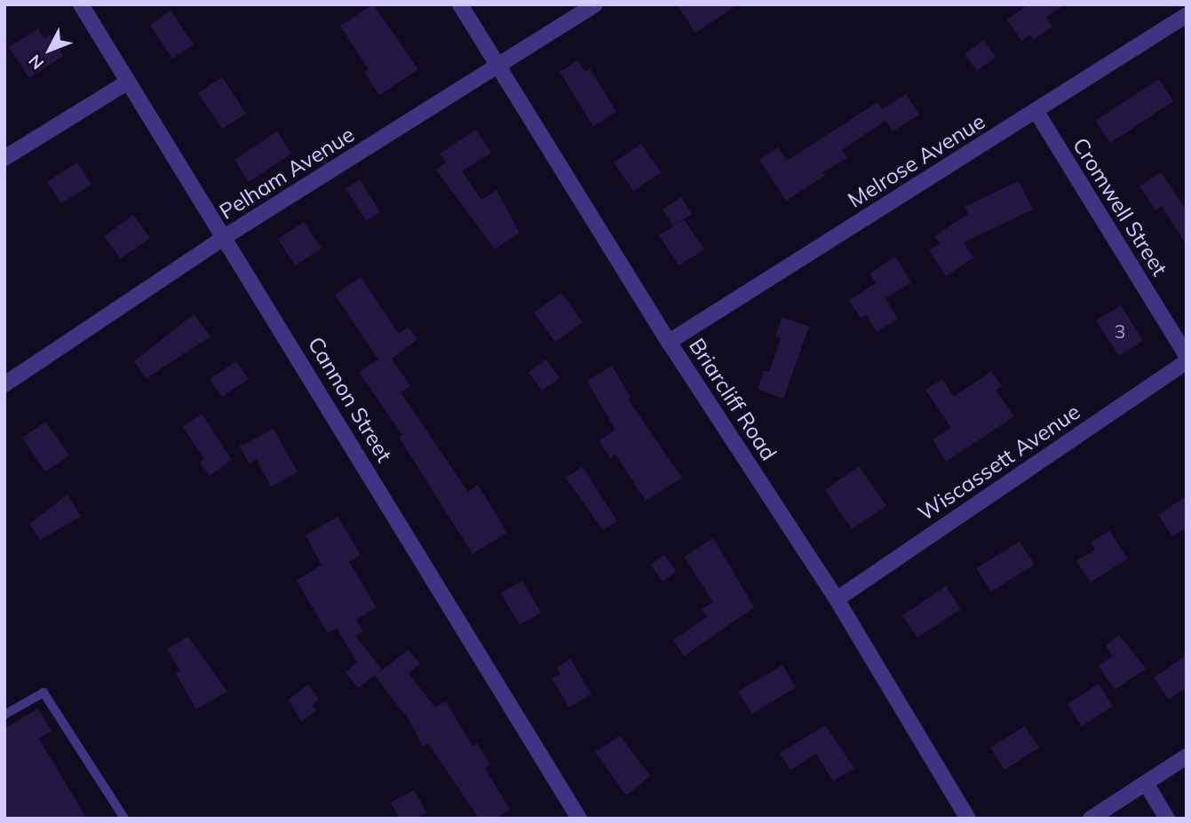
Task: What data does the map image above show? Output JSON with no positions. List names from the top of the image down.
{
  "streets": {
    "street": [
      "Melrose Avenue",
      "Pelham Avenue",
      "Cromwell Street",
      "Cannon Street",
      "Briarcliff Road",
      "Wiscassett Avenue"
    ]
  },
  "crossings": [
    ["Melrose Avenue", "Cromwell Street"],
    ["Melrose Avenue", "Briarcliff Road"],
    ["Pelham Avenue", "Cannon Street"],
    ["Pelham Avenue", "Briarcliff Road"],
    ["Cromwell Street", "Wiscassett Avenue"],
    ["Briarcliff Road", "Wiscassett Avenue"]
  ],
  "house_numbers": ["3"],
  "north": "bottom left"
}
